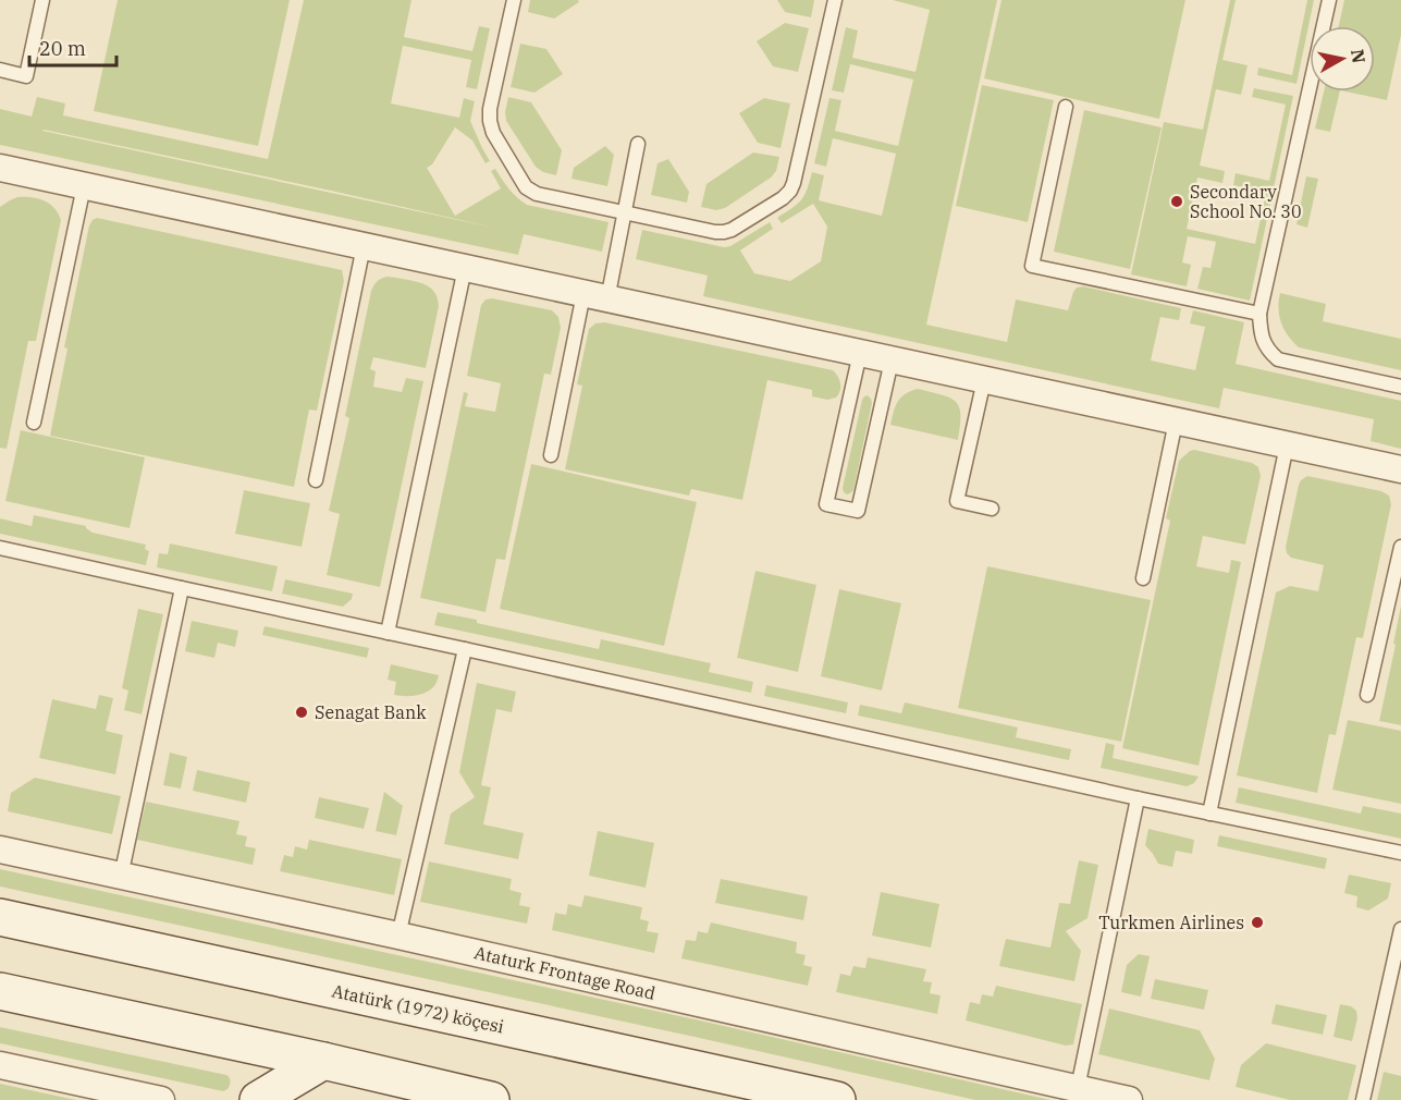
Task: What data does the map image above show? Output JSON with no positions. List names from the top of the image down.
{
  "streets": {
    "main road": ["Atatürk (1972) köçesi"],
    "street": ["Ataturk Frontage Road"]
  },
  "places": ["Secondary School No. 30", "Senagat Bank", "Turkmen Airlines"],
  "scale_bar": "20 m",
  "north": "right"
}
